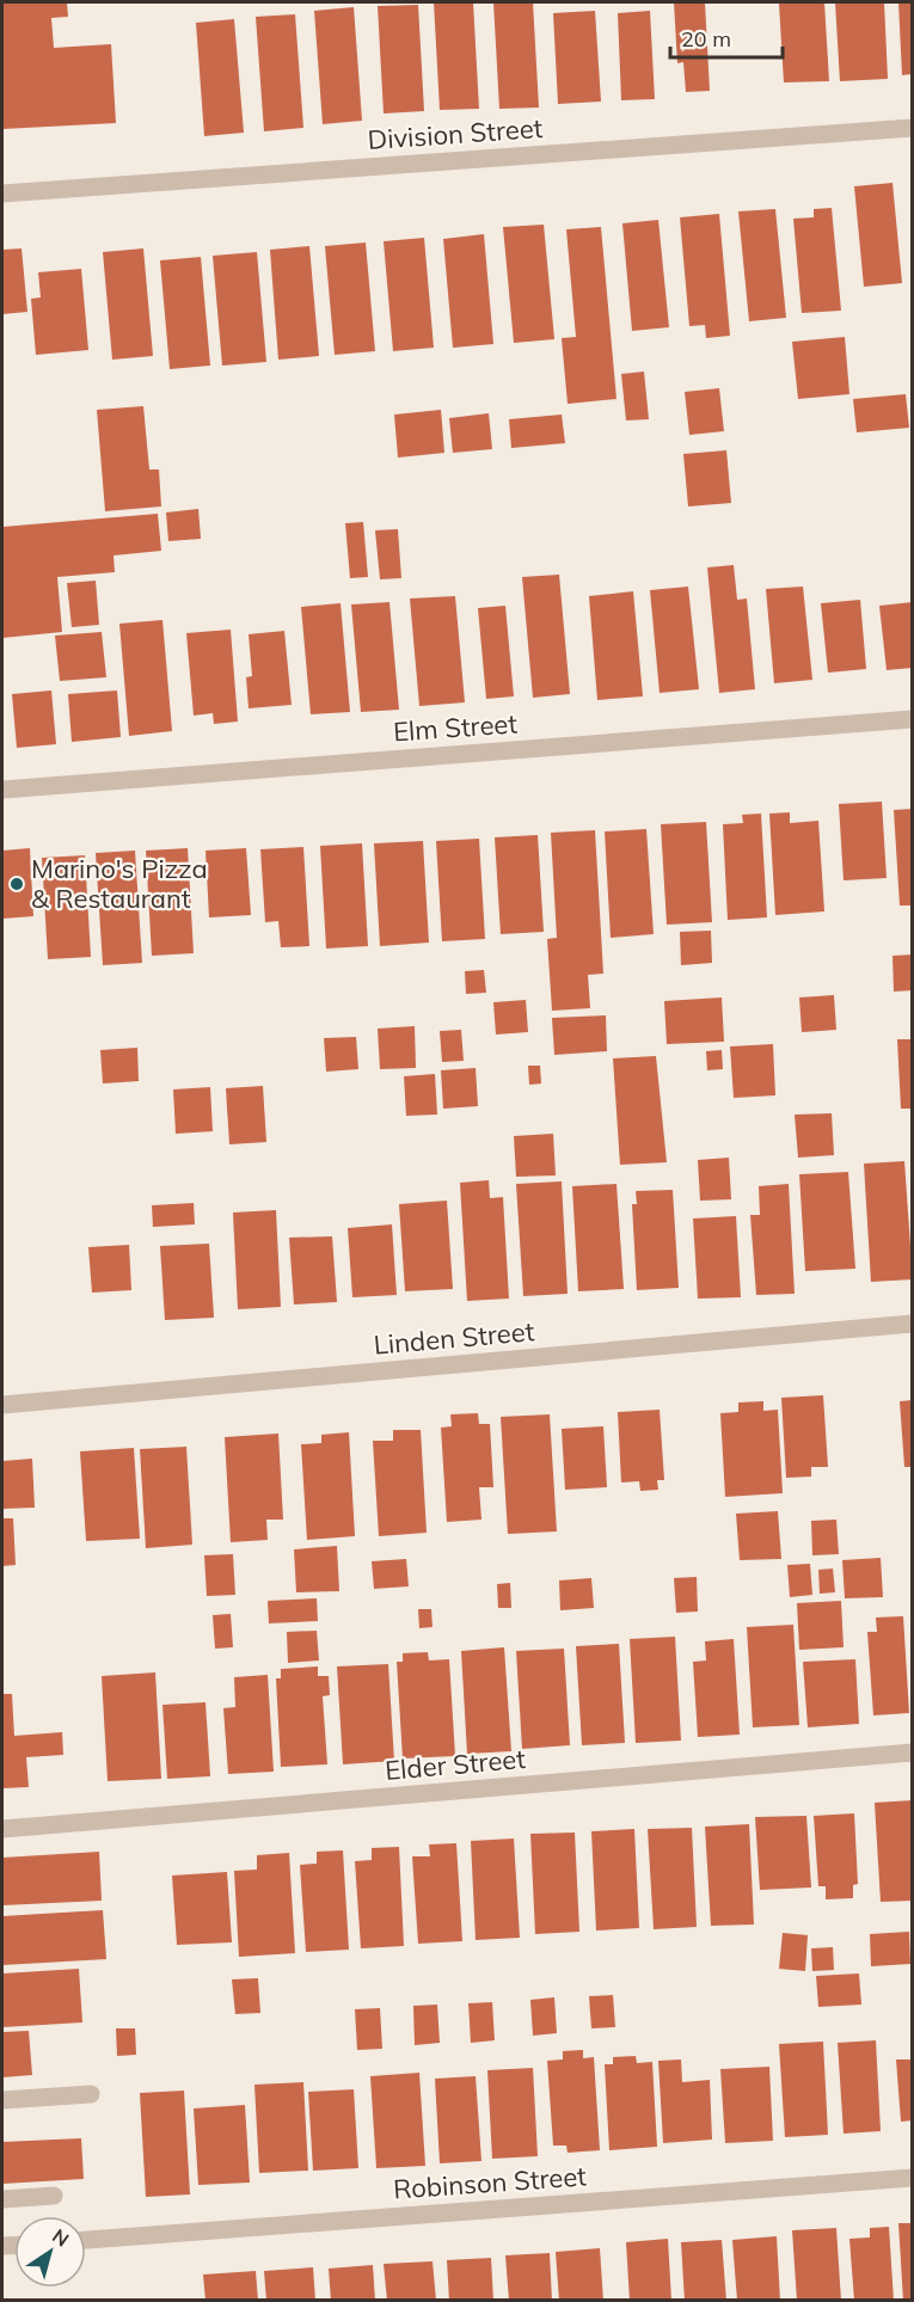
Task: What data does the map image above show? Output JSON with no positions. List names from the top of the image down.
{
  "streets": {
    "street": [
      "Division Street",
      "Elm Street",
      "Linden Street",
      "Elder Street",
      "Robinson Street"
    ]
  },
  "places": ["Marino's Pizza & Restaurant"],
  "scale_bar": "20 m",
  "north": "top right"
}
